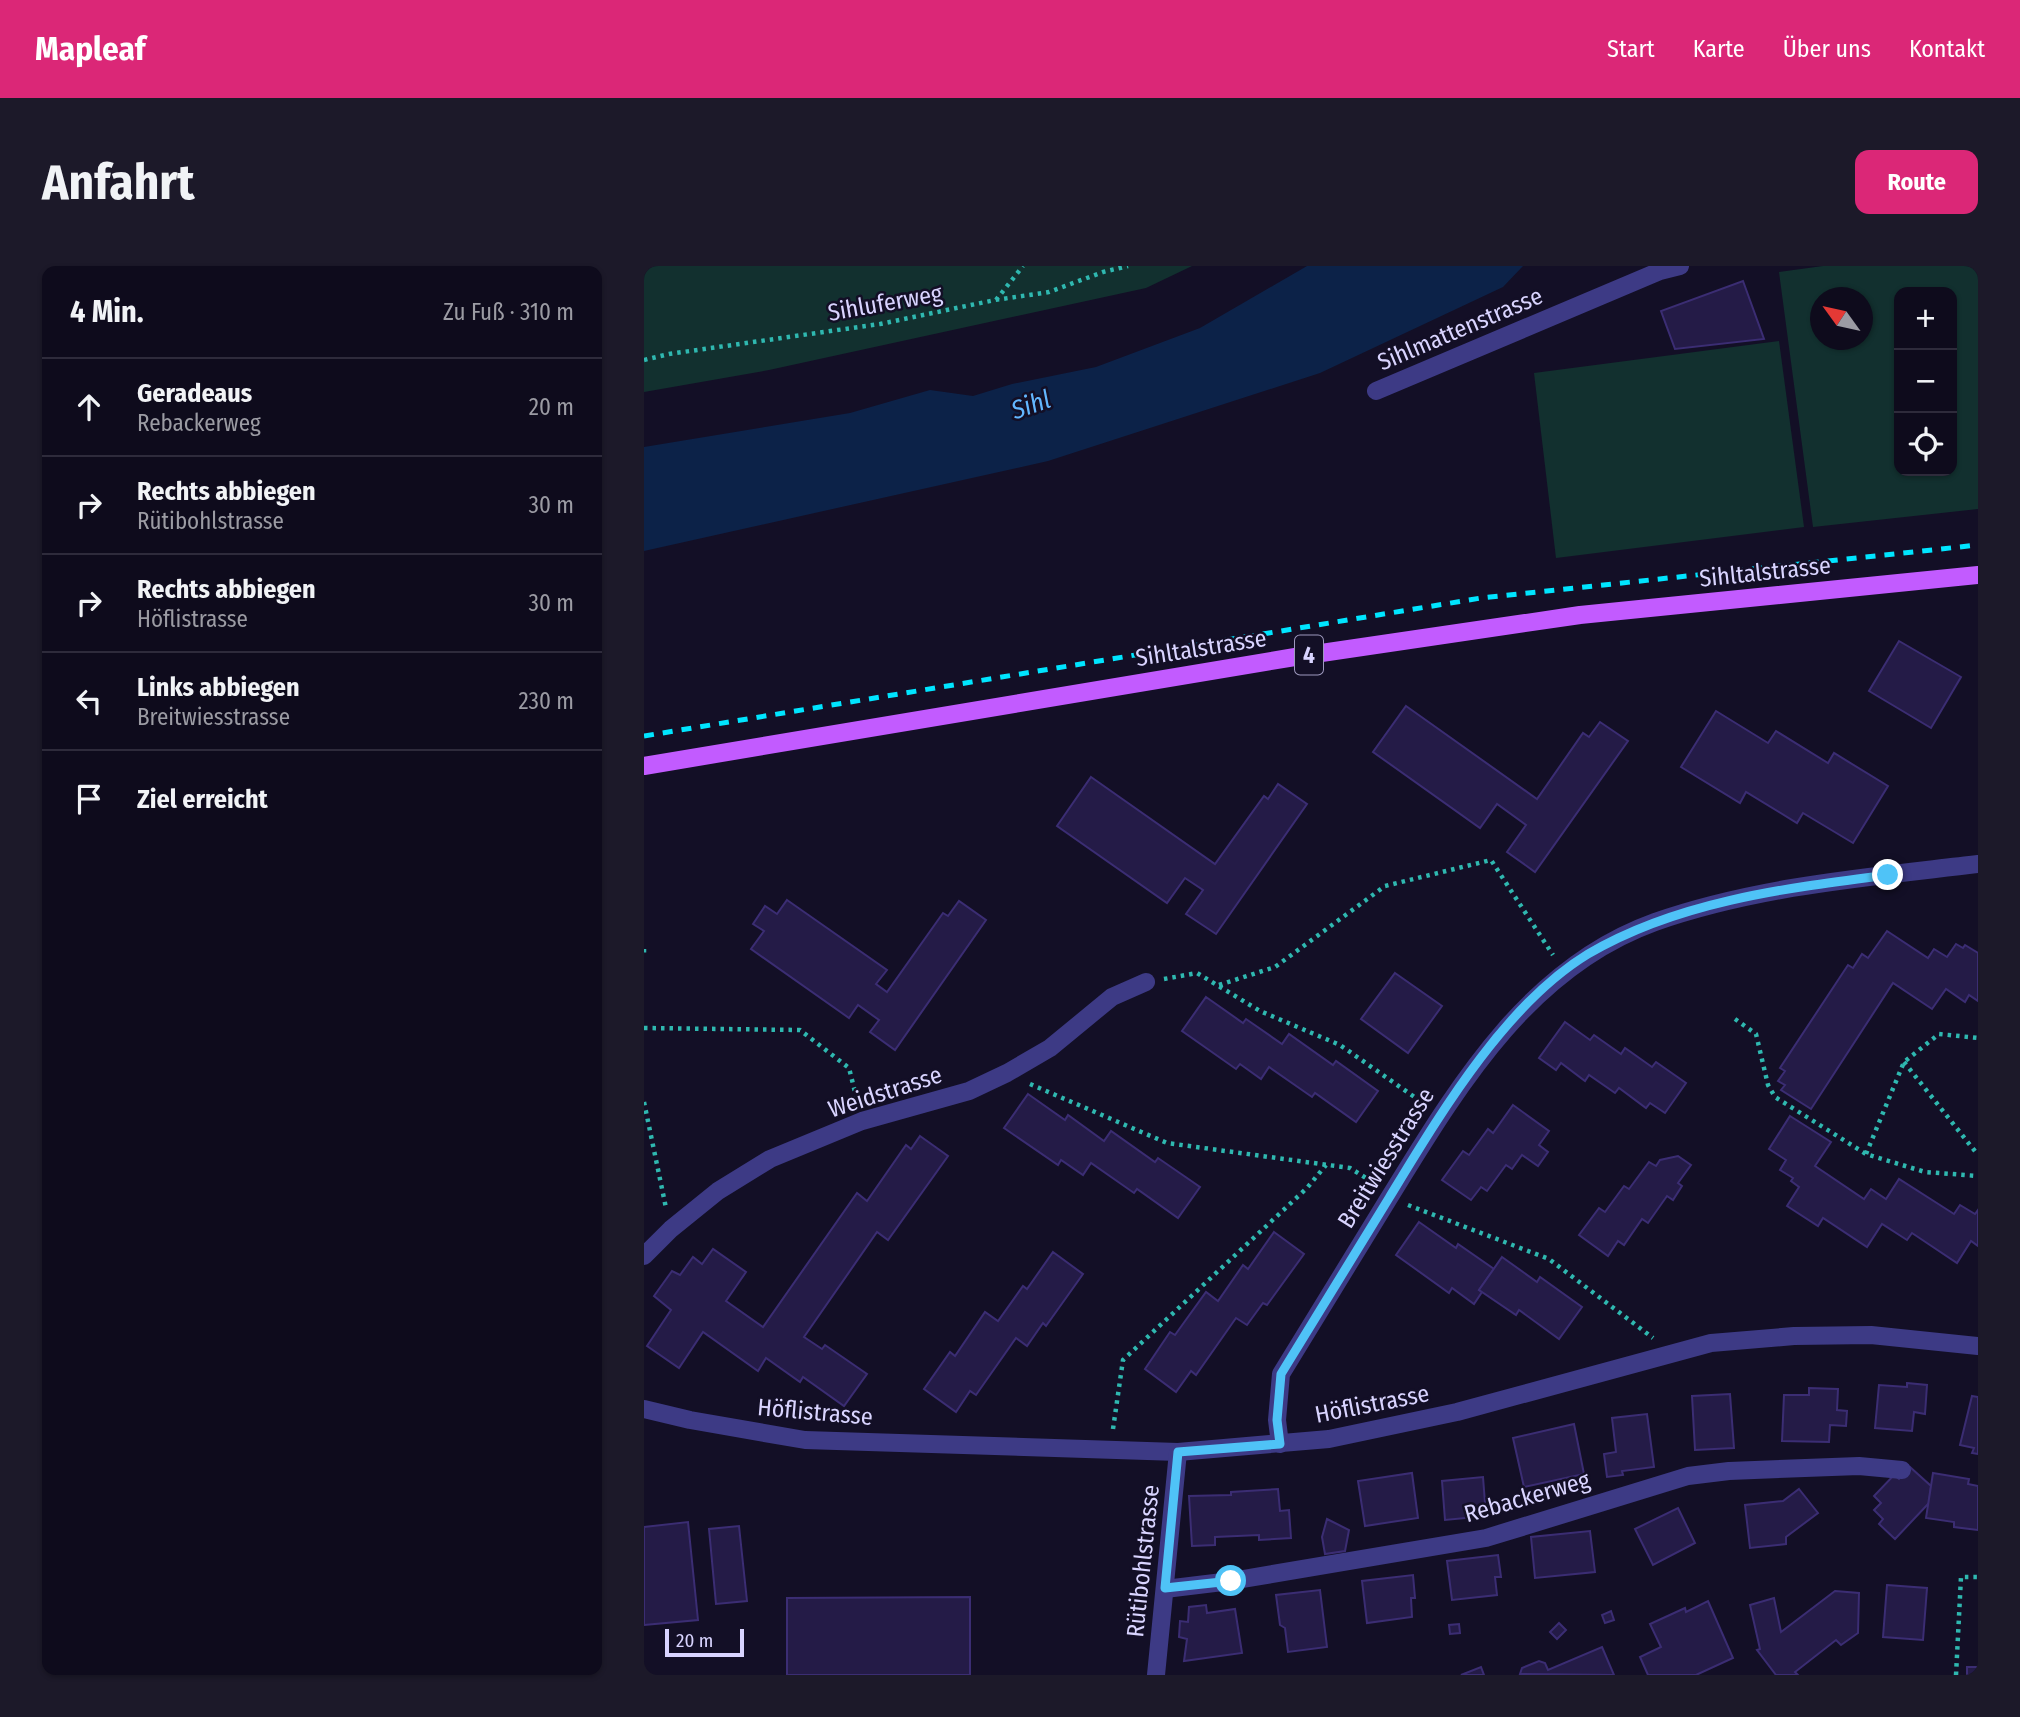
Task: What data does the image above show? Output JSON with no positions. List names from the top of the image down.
{
  "streets": {
    "main road": ["Sihltalstrasse", "4"],
    "street": [
      "Sihlmattenstrasse",
      "Weidstrasse",
      "Breitwiesstrasse",
      "Höflistrasse",
      "Rebackerweg",
      "Rütibohlstrasse"
    ],
    "path": ["Sihluferweg"]
  },
  "crossings": [
    ["Breitwiesstrasse", "Höflistrasse"],
    ["Höflistrasse", "Rütibohlstrasse"],
    ["Rebackerweg", "Rütibohlstrasse"]
  ],
  "water": ["Sihl"],
  "scale_bar": "20 m",
  "north": "top left",
  "page": {
    "header": "Mapleaf",
    "nav": [
      "Start",
      "Karte",
      "Über uns",
      "Kontakt"
    ],
    "buttons": "Route",
    "title": "Anfahrt",
    "heading": ["4 Min.", "Zu Fuß · 310 m"],
    "map_buttons": ["+", "−"],
    "list": [
      ["Geradeaus", "Rebackerweg", "20 m"],
      ["Rechts abbiegen", "Rütibohlstrasse", "30 m"],
      ["Rechts abbiegen", "Höflistrasse", "30 m"],
      ["Links abbiegen", "Breitwiesstrasse", "230 m"],
      "Ziel erreicht"
    ],
    "scale": "20 m"
  }
}
